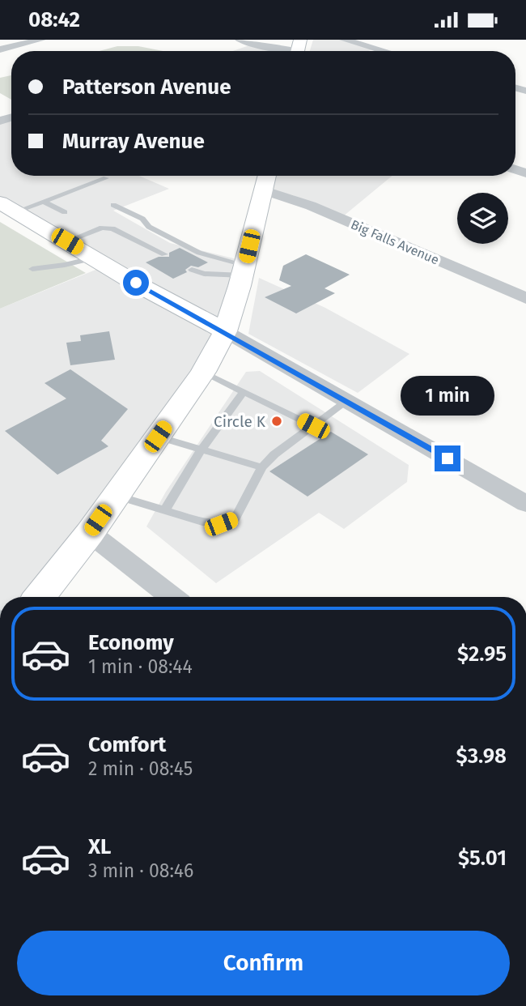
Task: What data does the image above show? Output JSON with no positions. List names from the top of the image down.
{
  "streets": {
    "street": ["Big Falls Avenue"]
  },
  "places": ["Circle K"],
  "page": {
    "status": "08:42",
    "banner": ["Patterson Avenue", "Murray Avenue"],
    "bubble": "1 min",
    "list": [
      {
        "name": "Economy",
        "note": "1 min · 08:44",
        "value": "$2.95"
      },
      {
        "name": "Comfort",
        "note": "2 min · 08:45",
        "value": "$3.98"
      },
      {
        "name": "XL",
        "note": "3 min · 08:46",
        "value": "$5.01"
      }
    ],
    "buttons": "Confirm"
  }
}
